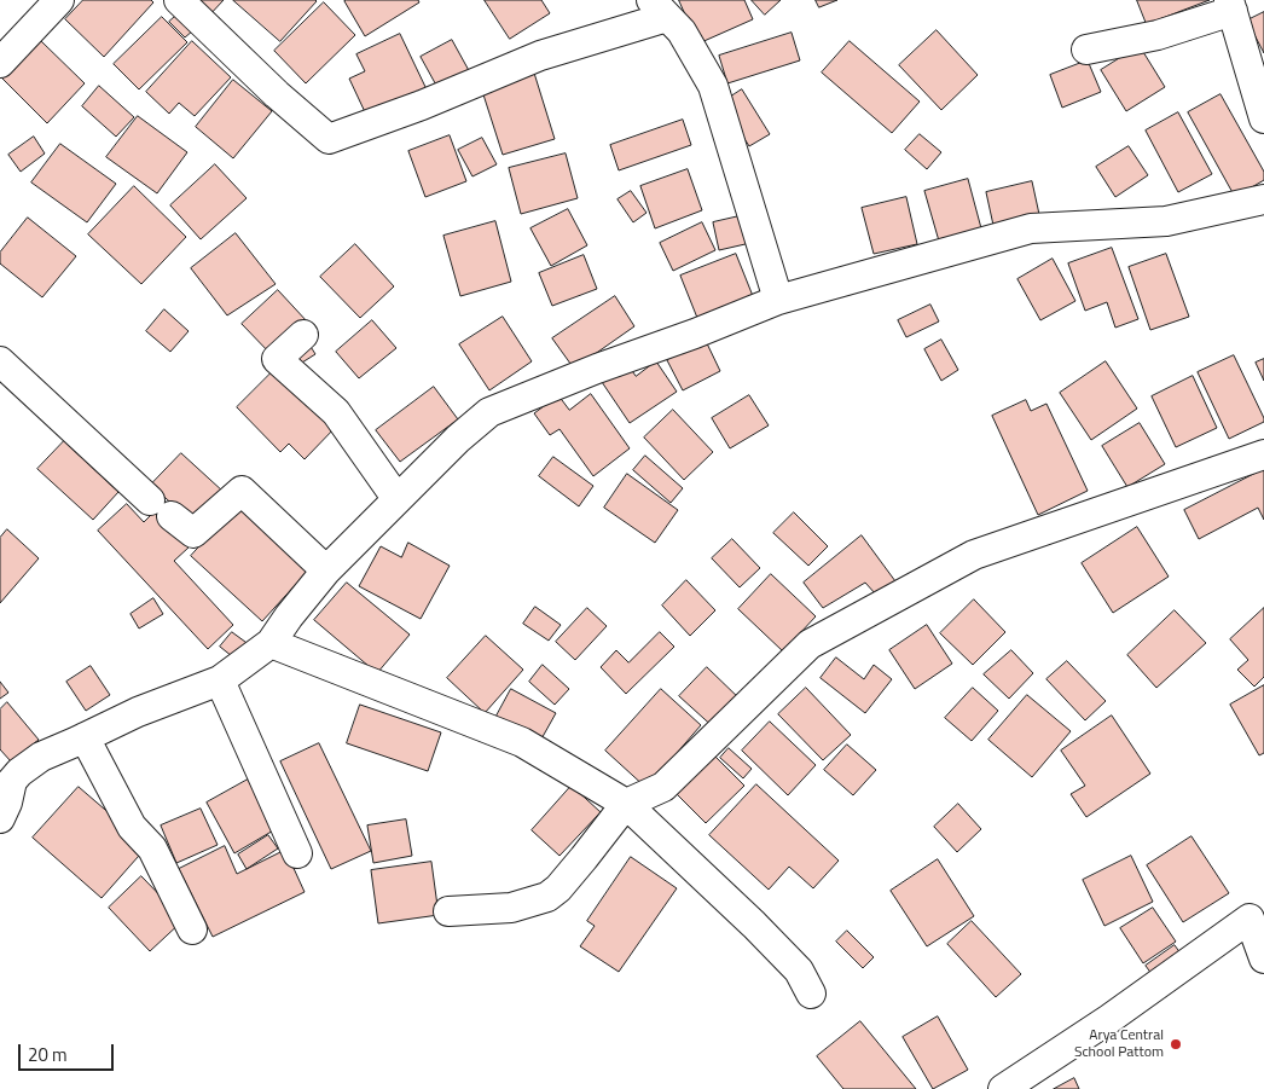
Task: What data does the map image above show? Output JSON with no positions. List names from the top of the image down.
{
  "places": ["Arya Central School Pattom"],
  "scale_bar": "20 m"
}
